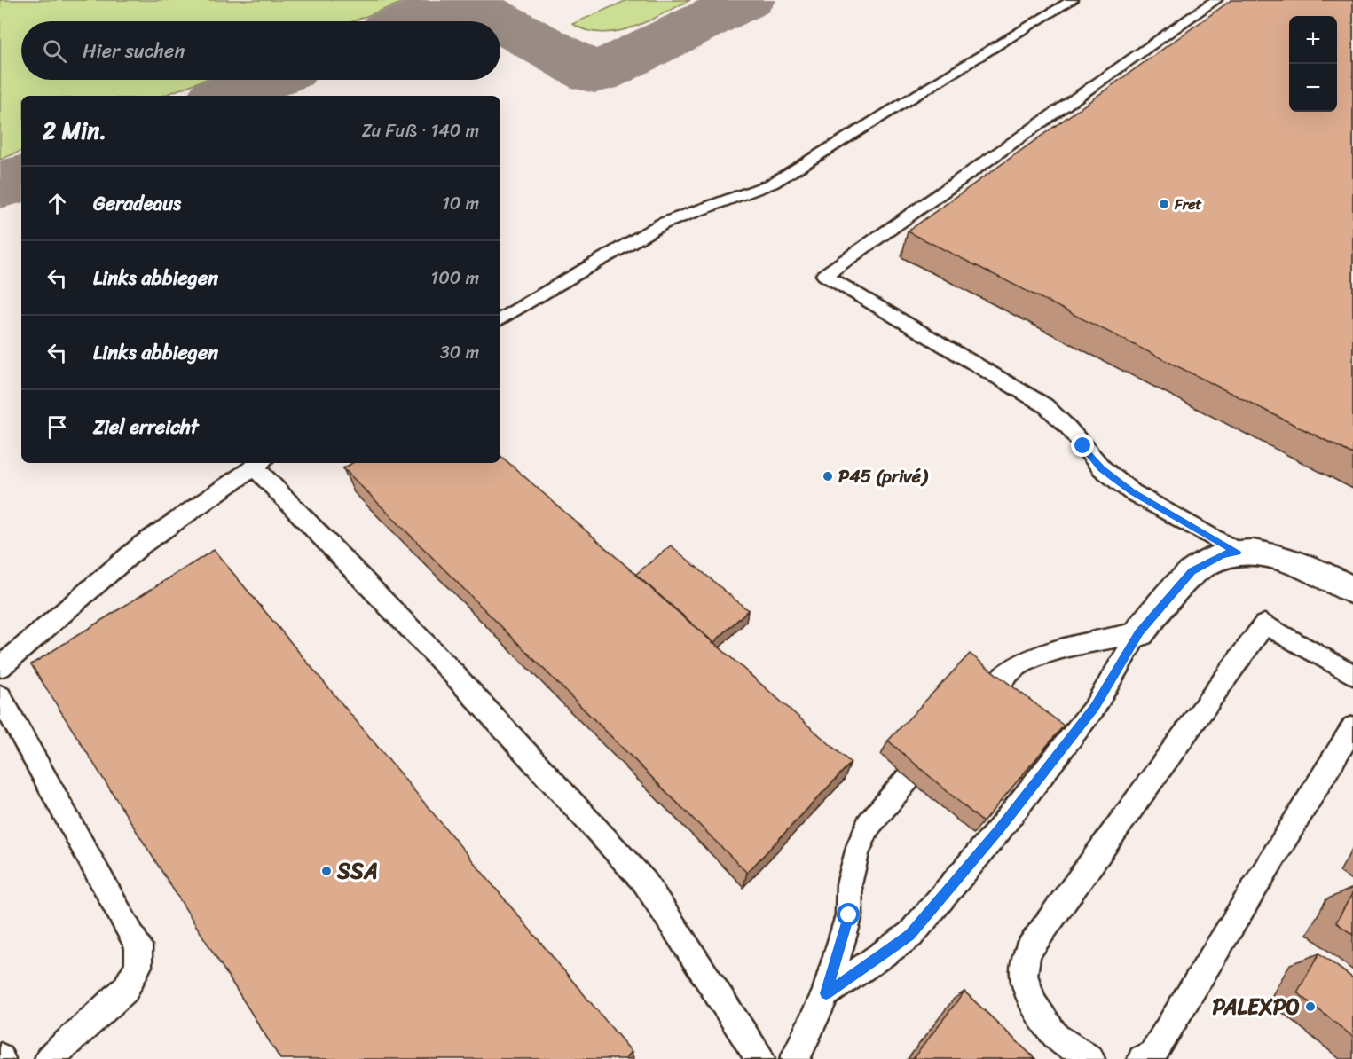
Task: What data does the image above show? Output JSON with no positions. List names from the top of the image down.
{
  "places": [
    "Fret",
    "P45 (privé)",
    "SSA",
    "PALEXPO"
  ],
  "page": {
    "map_buttons": ["+", "−"],
    "search": "Hier suchen",
    "heading": ["2 Min.", "Zu Fuß · 140 m"],
    "list": [
      ["Geradeaus", "10 m"],
      ["Links abbiegen", "100 m"],
      ["Links abbiegen", "30 m"],
      "Ziel erreicht"
    ]
  }
}
